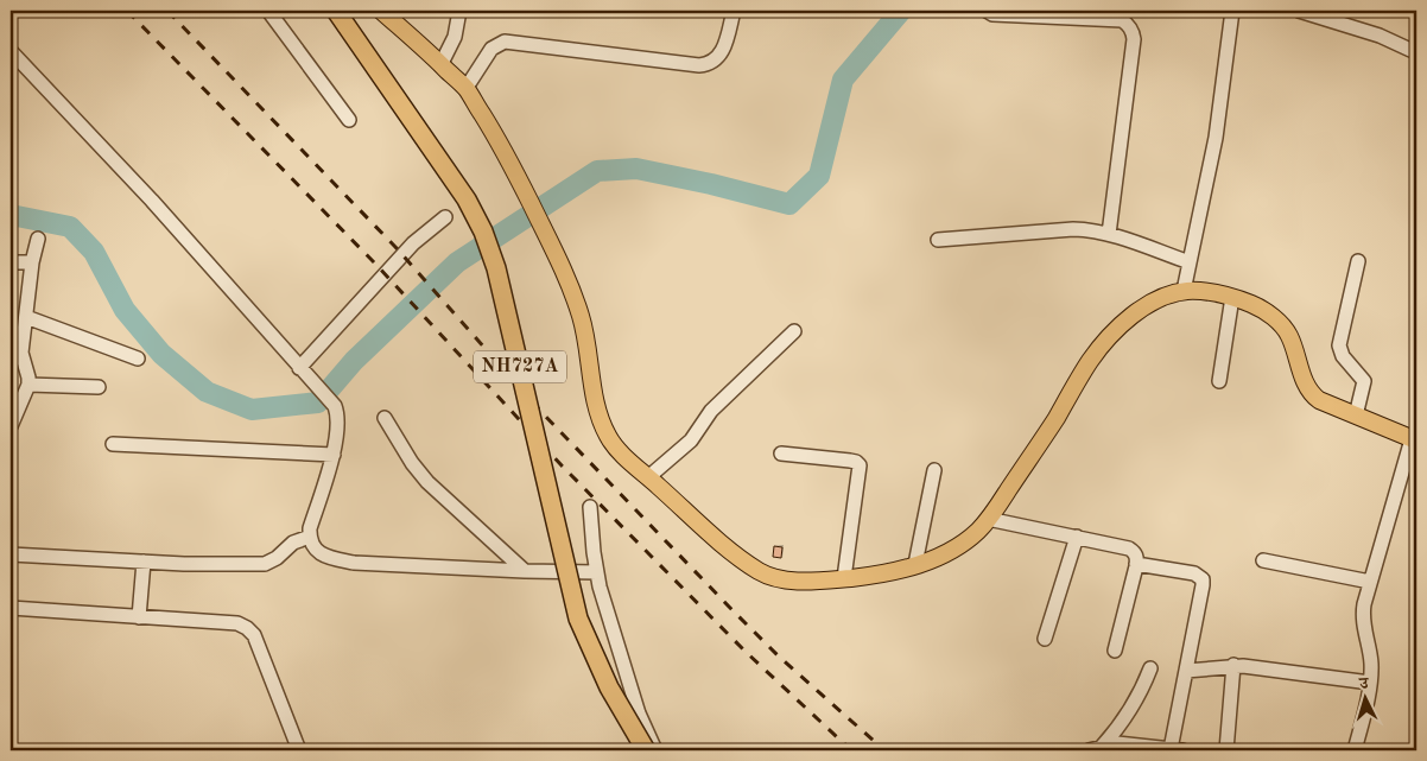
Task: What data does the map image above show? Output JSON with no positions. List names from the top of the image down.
{
  "streets": {
    "highway": ["NH727A"]
  },
  "north": "top"
}
